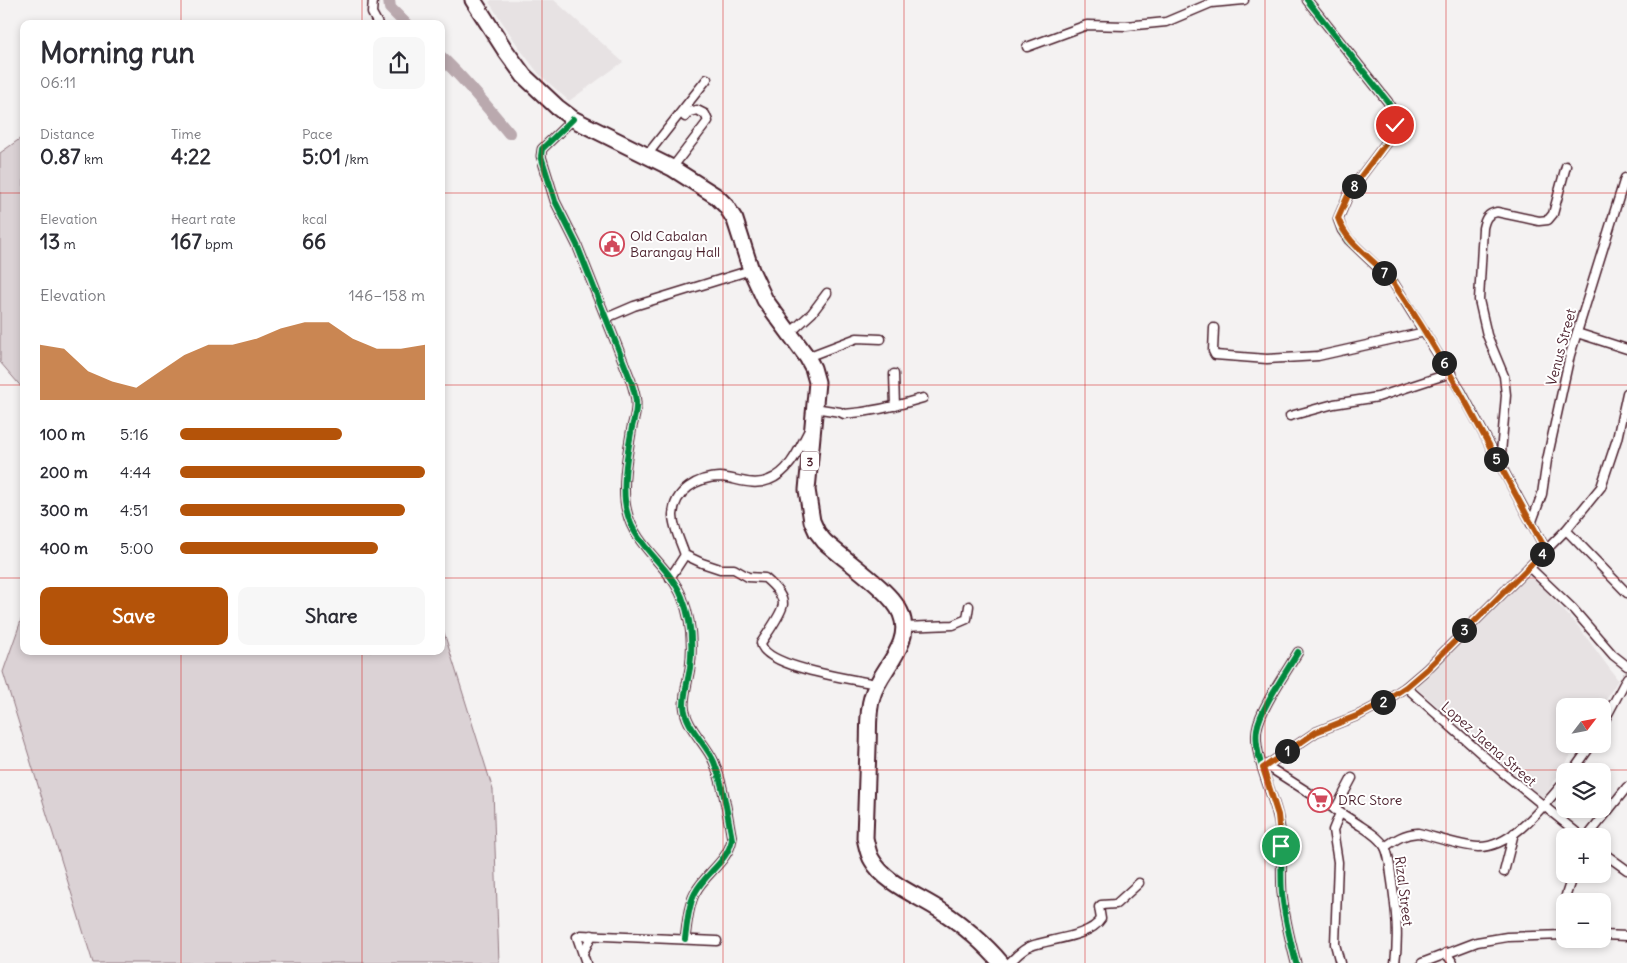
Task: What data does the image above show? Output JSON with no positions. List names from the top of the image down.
{
  "streets": {
    "highway": ["3"],
    "street": ["Venus Street", "Lopez Jaena Street", "Rizal Street"]
  },
  "places": {
    "public building": ["Old Cabalan Barangay Hall"],
    "supermarket": ["DRC Store"]
  },
  "north": "top right",
  "page": {
    "heading": ["Morning run", "06:11"],
    "stats": [
      ["Distance", "0.87 km"],
      ["Time", "4:22"],
      ["Pace", "5:01 /km"],
      ["Elevation", "13 m"],
      ["Heart rate", "167 bpm"],
      ["kcal", "66"]
    ],
    "pins": [
      "8",
      "7",
      "6",
      "5",
      "4",
      "3",
      "2",
      "1"
    ],
    "chart": ["Elevation", "146–158 m"],
    "list": [
      {
        "name": "100 m",
        "note": "5:16"
      },
      {
        "name": "200 m",
        "note": "4:44"
      },
      {
        "name": "300 m",
        "note": "4:51"
      },
      {
        "name": "400 m",
        "note": "5:00"
      }
    ],
    "buttons": ["Save", "Share"],
    "map_buttons": ["+", "−"]
  }
}
